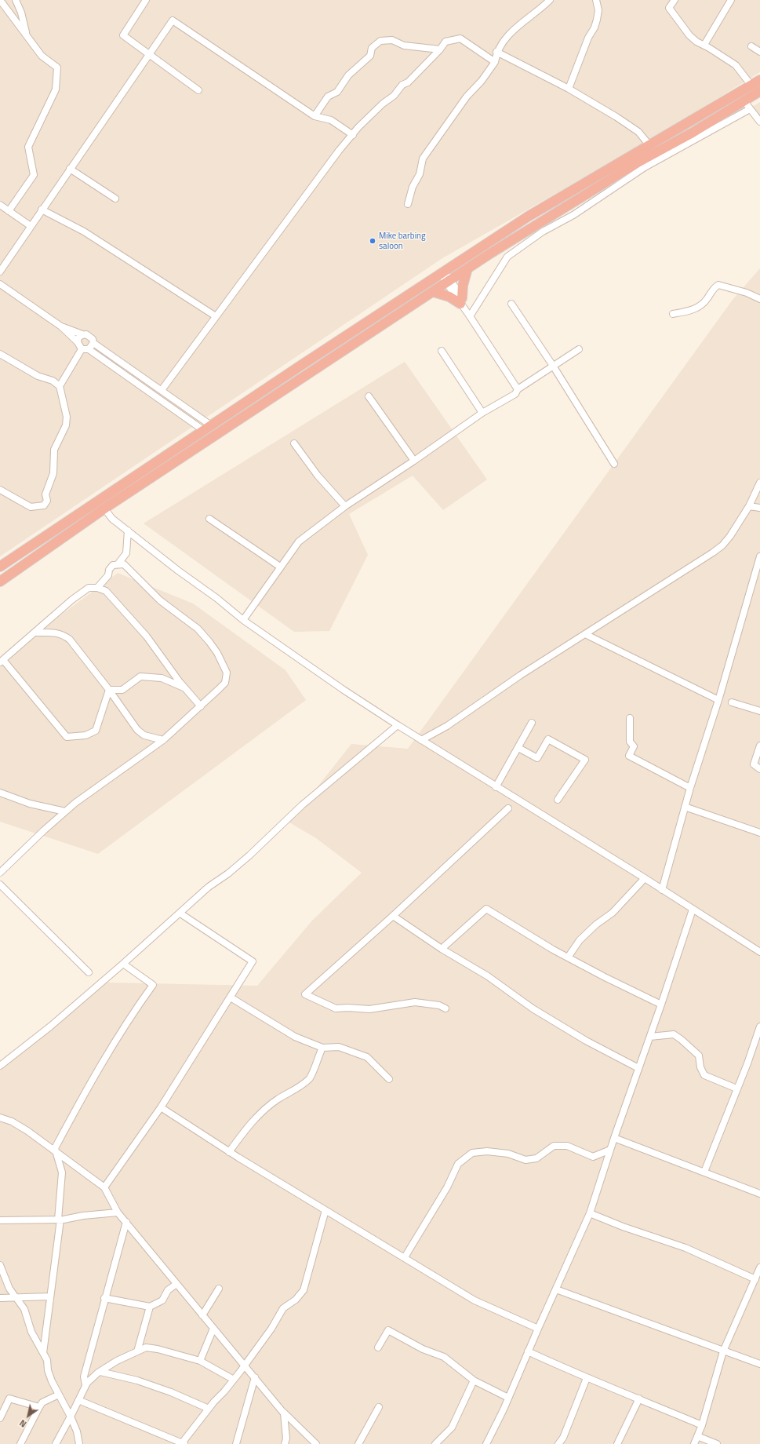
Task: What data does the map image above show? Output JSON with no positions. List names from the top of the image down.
{
  "places": ["Mike barbing saloon"],
  "north": "bottom left"
}
